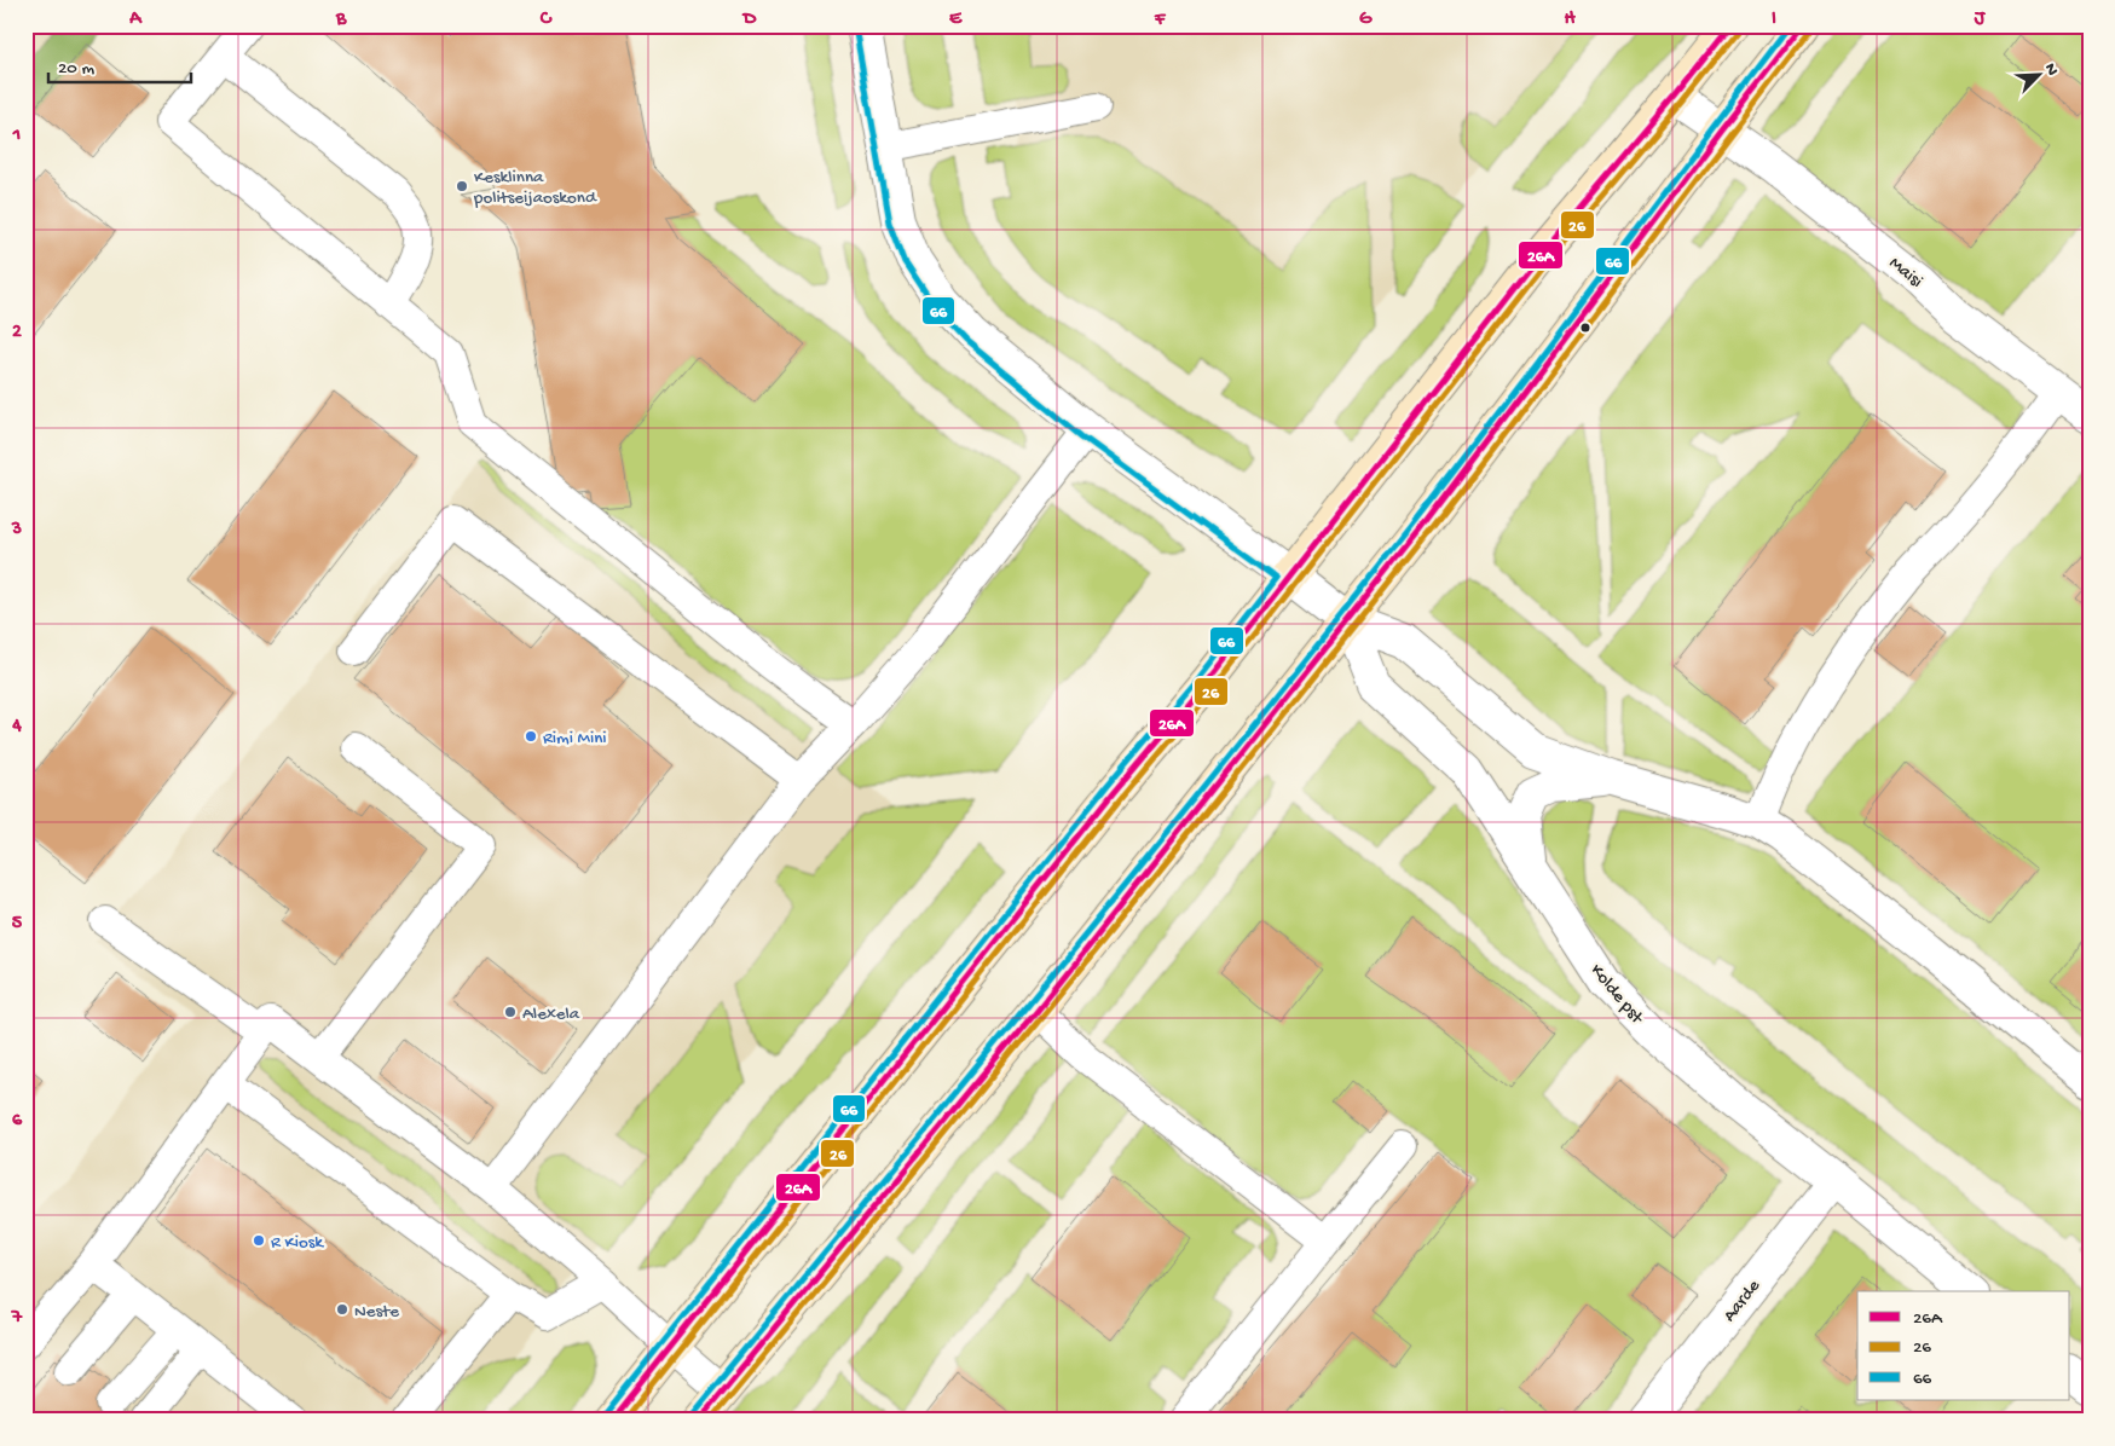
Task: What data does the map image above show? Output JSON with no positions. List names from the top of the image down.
{
  "streets": {
    "street": ["Maisi", "Kolde pst", "Aarde"]
  },
  "crossings": [
    ["Kolde pst", "Aarde"]
  ],
  "places": [
    "Kesklinna politseijaoskond",
    "Rimi Mini",
    "Alexela",
    "R Kiosk",
    "Neste"
  ],
  "lines": ["transit line 26A", "transit line 66", "transit line 26"],
  "legend": ["26A", "26", "66"],
  "scale_bar": "20 m",
  "north": "top right",
  "grid": {
    "columns": [
      "A",
      "B",
      "C",
      "D",
      "E",
      "F",
      "G",
      "H",
      "I",
      "J"
    ],
    "rows": [
      "1",
      "2",
      "3",
      "4",
      "5",
      "6",
      "7"
    ]
  }
}
